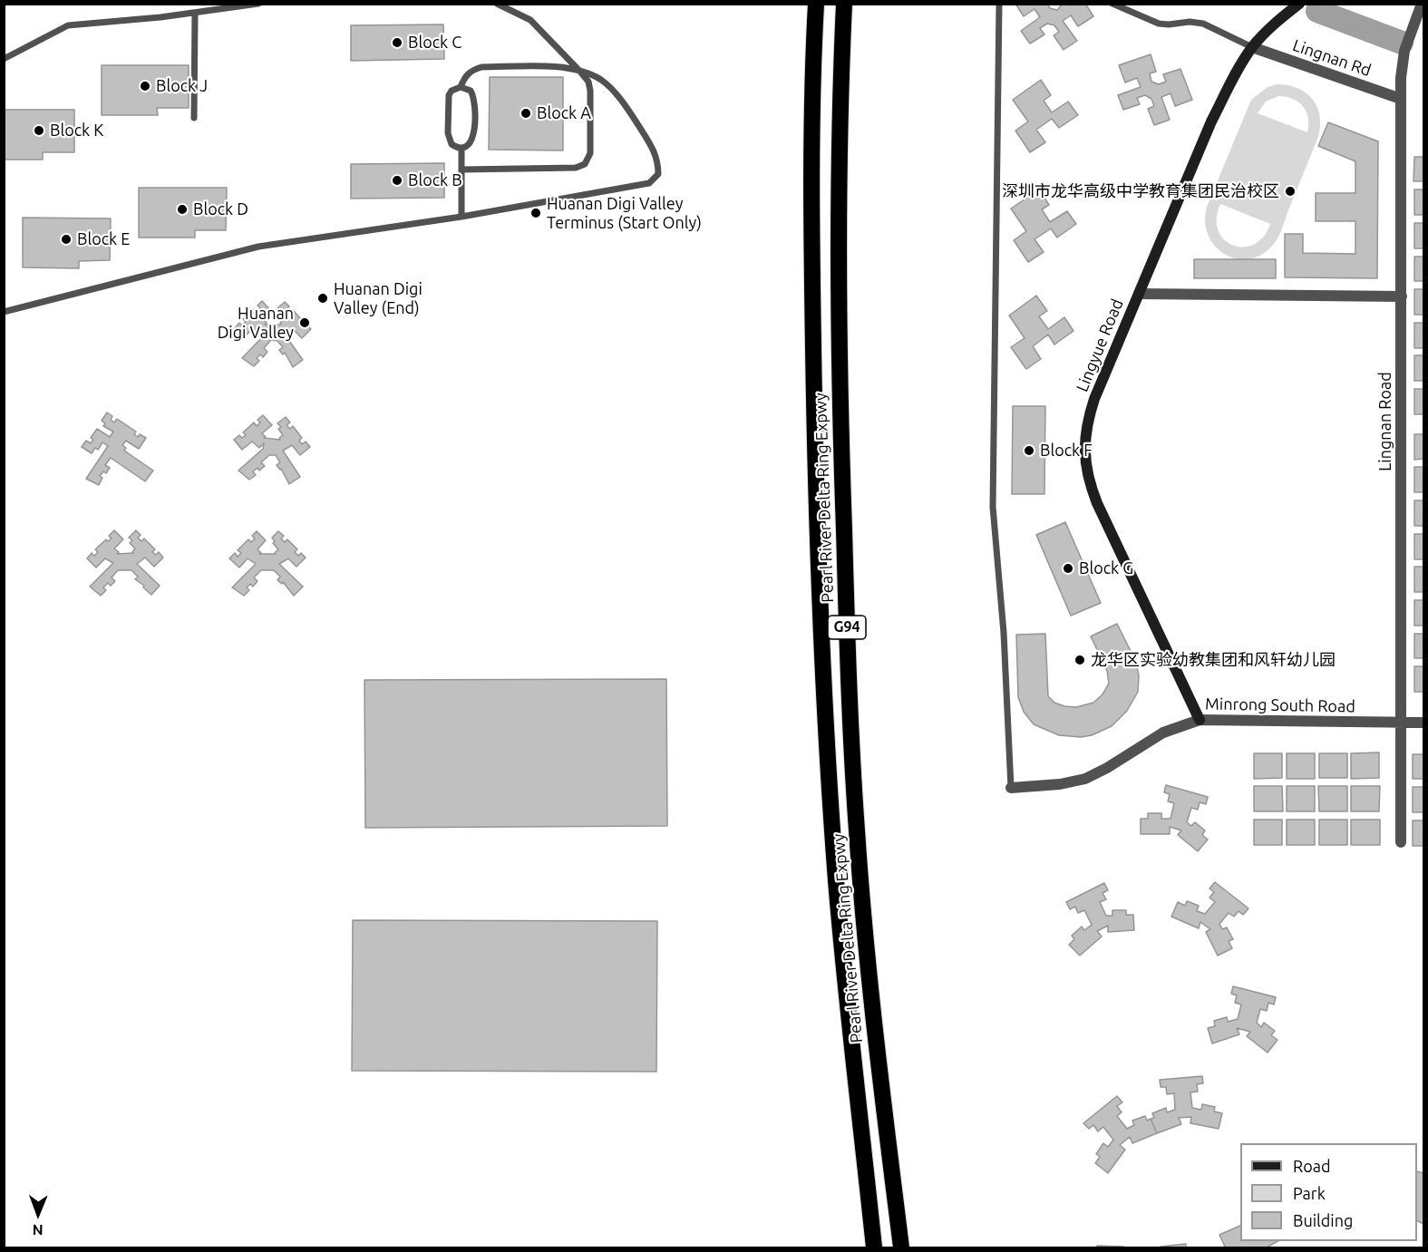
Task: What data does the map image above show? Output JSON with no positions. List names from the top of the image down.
{
  "streets": {
    "highway": ["Pearl River Delta Ring Expwy", "G94"],
    "street": [
      "Lingnan Rd",
      "Lingyue Road",
      "Lingnan Road",
      "Minrong South Road"
    ]
  },
  "crossings": [
    ["Lingnan Rd", "Lingyue Road"],
    ["Lingnan Rd", "Lingnan Road"],
    ["Lingyue Road", "Minrong South Road"],
    ["Lingnan Road", "Minrong South Road"]
  ],
  "places": [
    "Block C",
    "Block J",
    "Block A",
    "Block K",
    "Block B",
    "深圳市龙华高级中学教育集团民治校区",
    "Block D",
    "Huanan Digi Valley Terminus (Start Only)",
    "Block E",
    "Huanan Digi Valley (End)",
    "Huanan Digi Valley",
    "Block F",
    "Block G",
    "龙华区实验幼教集团和风轩幼儿园"
  ],
  "legend": ["Road", "Park", "Building"],
  "north": "bottom"
}
